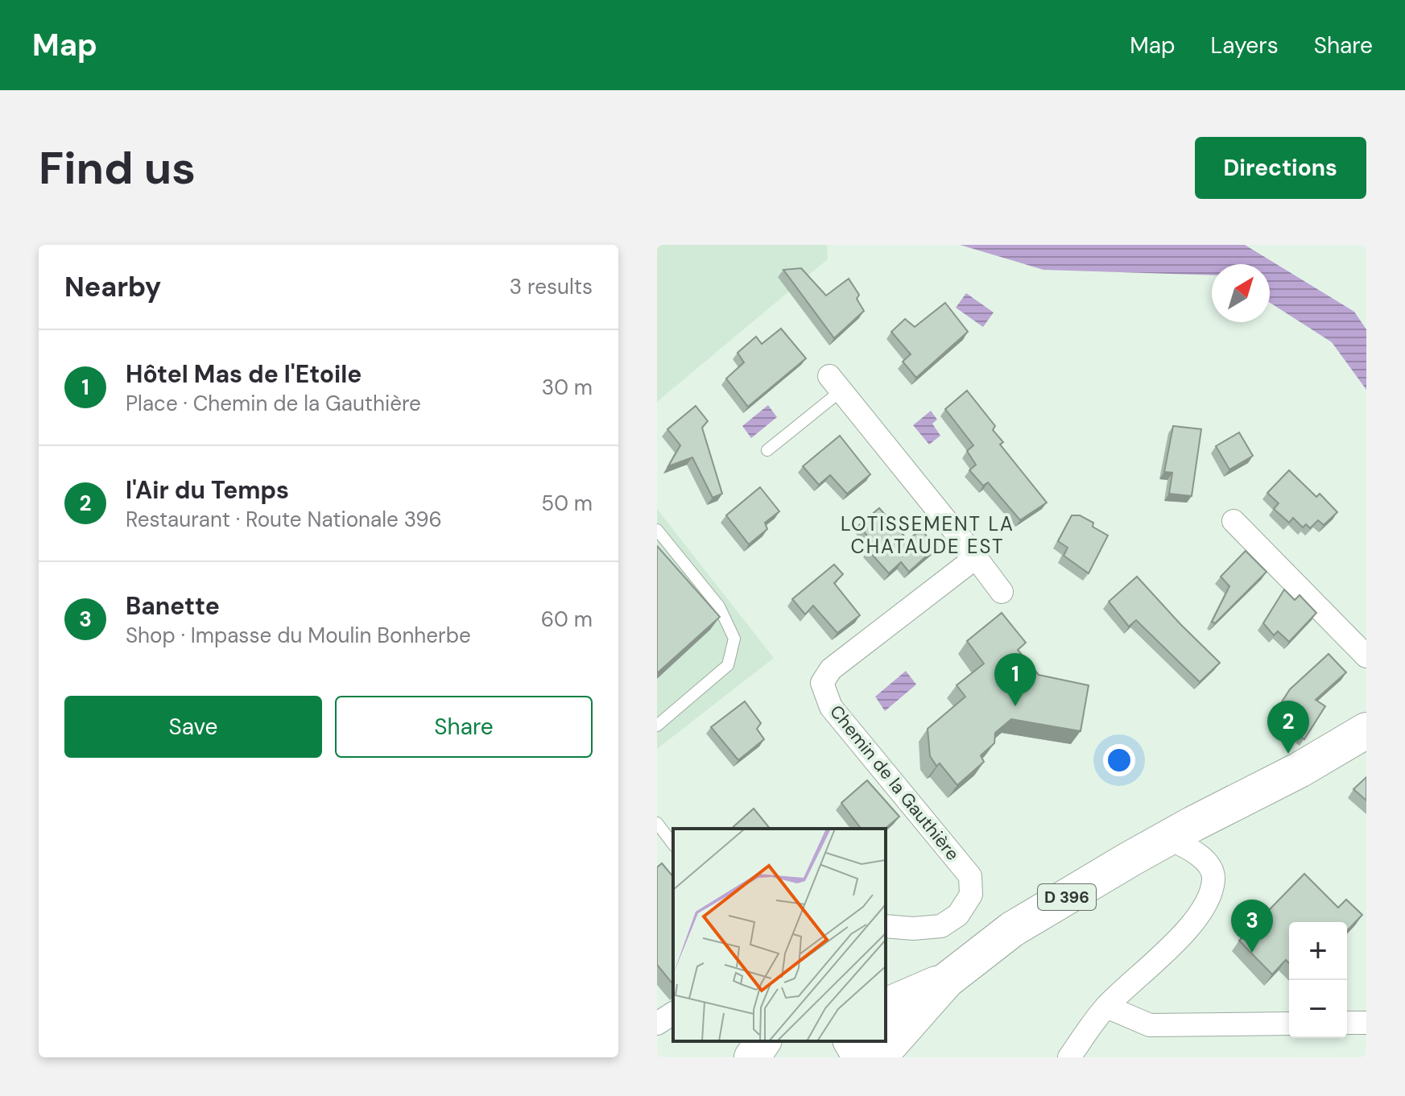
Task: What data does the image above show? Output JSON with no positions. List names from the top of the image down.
{
  "streets": {
    "main road": ["D 396"],
    "street": ["Chemin de la Gauthière"]
  },
  "districts": ["LOTISSEMENT LA CHATAUDE EST"],
  "north": "top right",
  "page": {
    "header": "Map",
    "nav": ["Map", "Layers", "Share"],
    "buttons": [
      "Directions",
      ["Save", "Share"]
    ],
    "title": "Find us",
    "heading": ["Nearby", "3 results"],
    "list": [
      {
        "mark": "1",
        "name": "Hôtel Mas de l'Etoile",
        "note": "Place · Chemin de la Gauthière",
        "value": "30 m"
      },
      {
        "mark": "2",
        "name": "l'Air du Temps",
        "note": "Restaurant · Route Nationale 396",
        "value": "50 m"
      },
      {
        "mark": "3",
        "name": "Banette",
        "note": "Shop · Impasse du Moulin Bonherbe",
        "value": "60 m"
      }
    ],
    "pins": ["1", "2", "3"],
    "map_buttons": ["+", "−"]
  }
}
